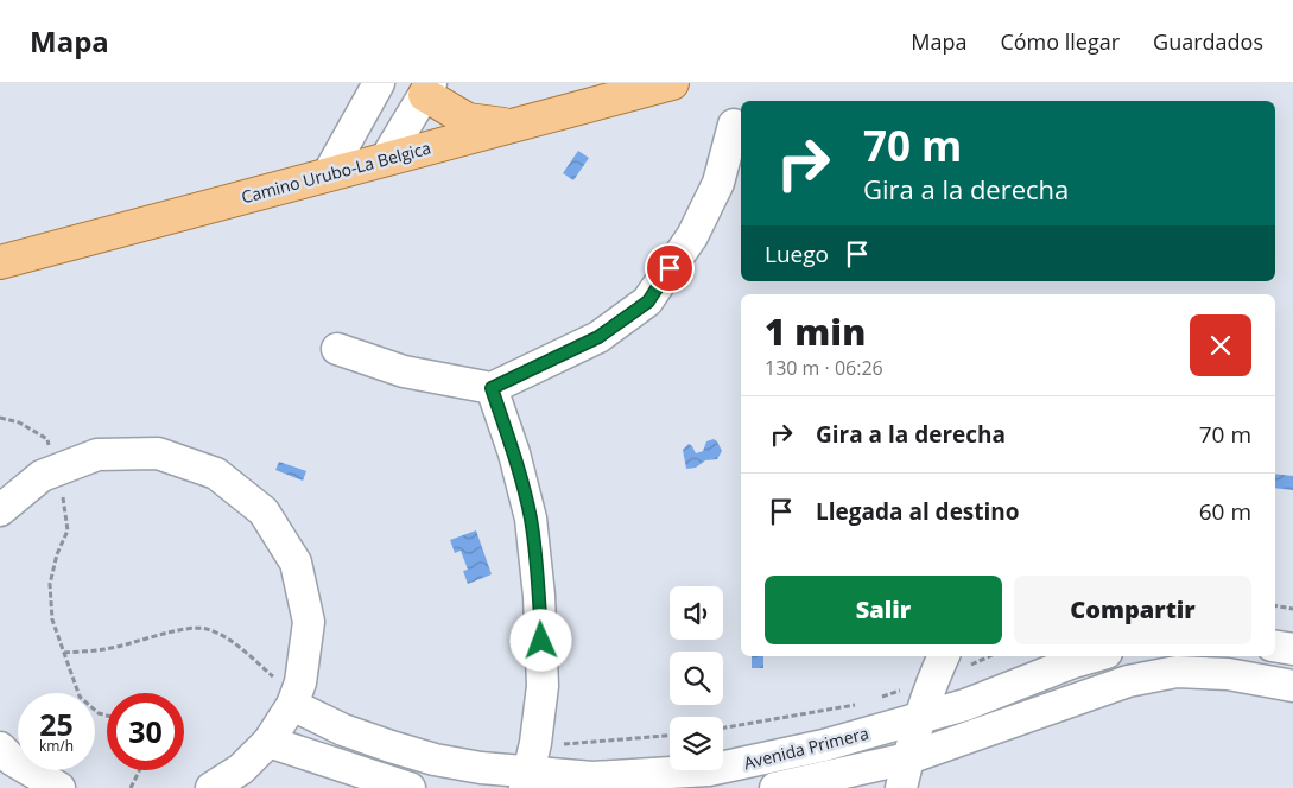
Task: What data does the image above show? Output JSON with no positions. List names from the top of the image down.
{
  "streets": {
    "main road": ["Camino Urubo-La Belgica"],
    "street": ["Avenida Primera"]
  },
  "page": {
    "header": "Mapa",
    "nav": ["Mapa", "Cómo llegar", "Guardados"],
    "turn": ["70 m", "Gira a la derecha"],
    "then": "Luego",
    "heading": ["1 min", "130 m · 06:26"],
    "list": [
      {
        "name": "Gira a la derecha",
        "value": "70 m"
      },
      {
        "name": "Llegada al destino",
        "value": "60 m"
      }
    ],
    "buttons": ["Salir", "Compartir"],
    "speed": "25 km/h",
    "limit": "30"
  }
}
